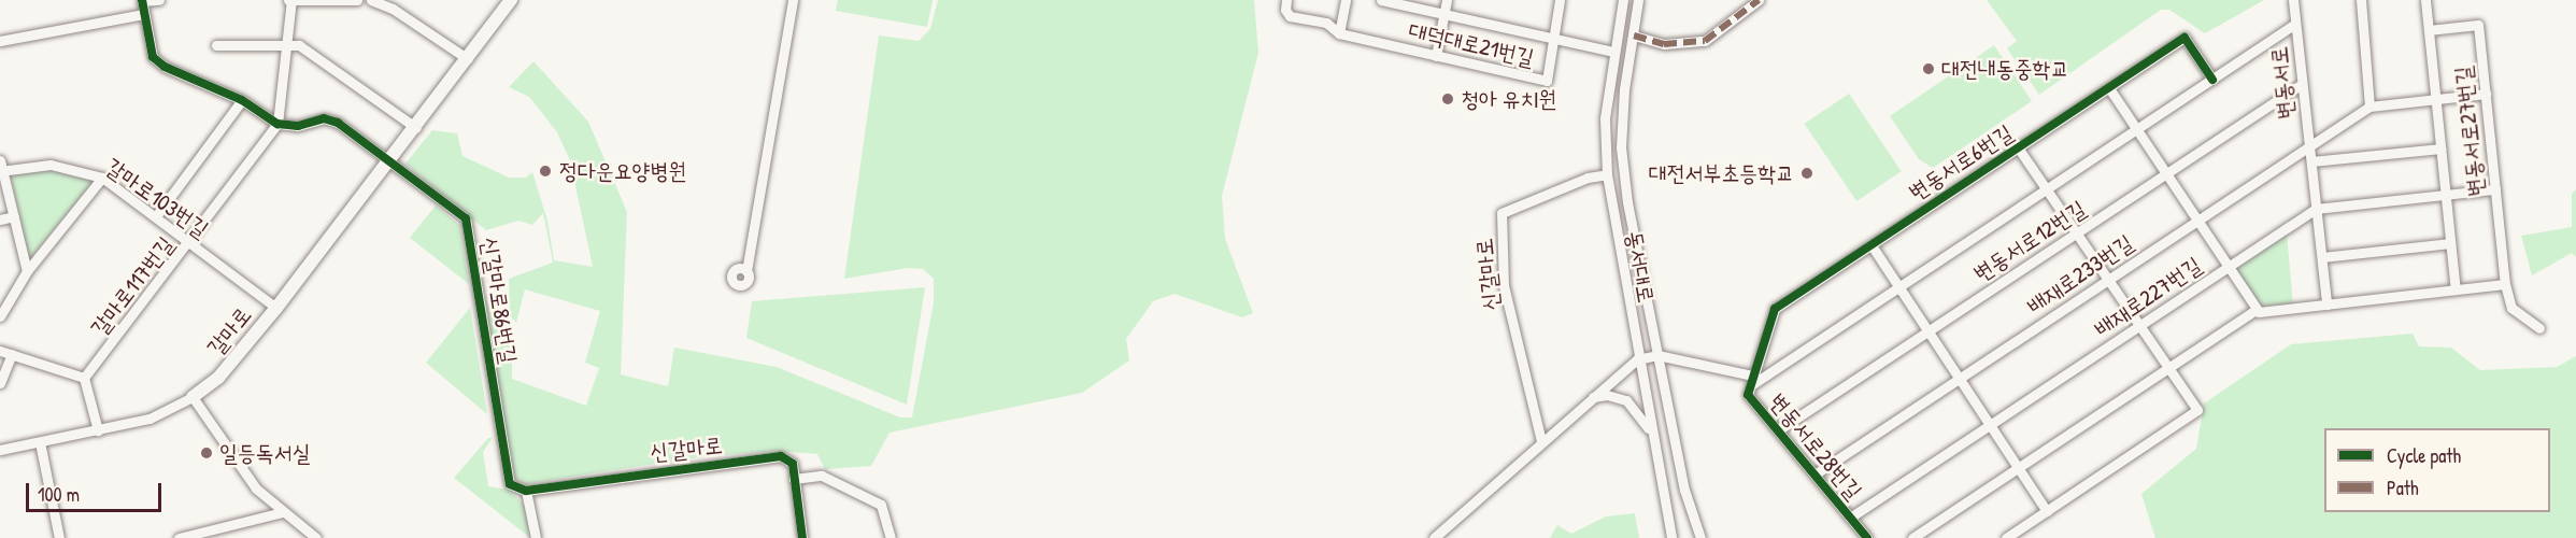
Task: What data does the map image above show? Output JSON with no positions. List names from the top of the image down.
{
  "streets": {
    "main road": ["갈마로"],
    "street": [
      "대덕대로21번길",
      "변동서로",
      "변동서로27번길",
      "변동서로6번길",
      "갈마로103번길",
      "변동서로12번길",
      "동서대로",
      "신갈마로",
      "배재로233번길",
      "갈마로117번길",
      "배재로227번길",
      "신갈마로86번길",
      "변동서로28번길"
    ]
  },
  "crossings": [
    ["변동서로", "변동서로12번길"],
    ["변동서로", "배재로233번길"],
    ["변동서로", "배재로227번길"],
    ["변동서로27번길", "배재로233번길"],
    ["변동서로27번길", "배재로227번길"],
    ["변동서로6번길", "변동서로28번길"],
    ["갈마로103번길", "갈마로117번길"],
    ["갈마로103번길", "갈마로"],
    ["변동서로12번길", "변동서로28번길"],
    ["동서대로", "신갈마로"],
    ["신갈마로", "신갈마로86번길"],
    ["배재로233번길", "변동서로28번길"],
    ["배재로227번길", "변동서로28번길"],
    ["신갈마로86번길", "갈마로"]
  ],
  "places": [
    "대전내동중학교",
    "청아 유치원",
    "정다운요양병원",
    "대전서부초등학교",
    "일등독서실"
  ],
  "legend": ["Cycle path", "Path"],
  "scale_bar": "100 m"
}
